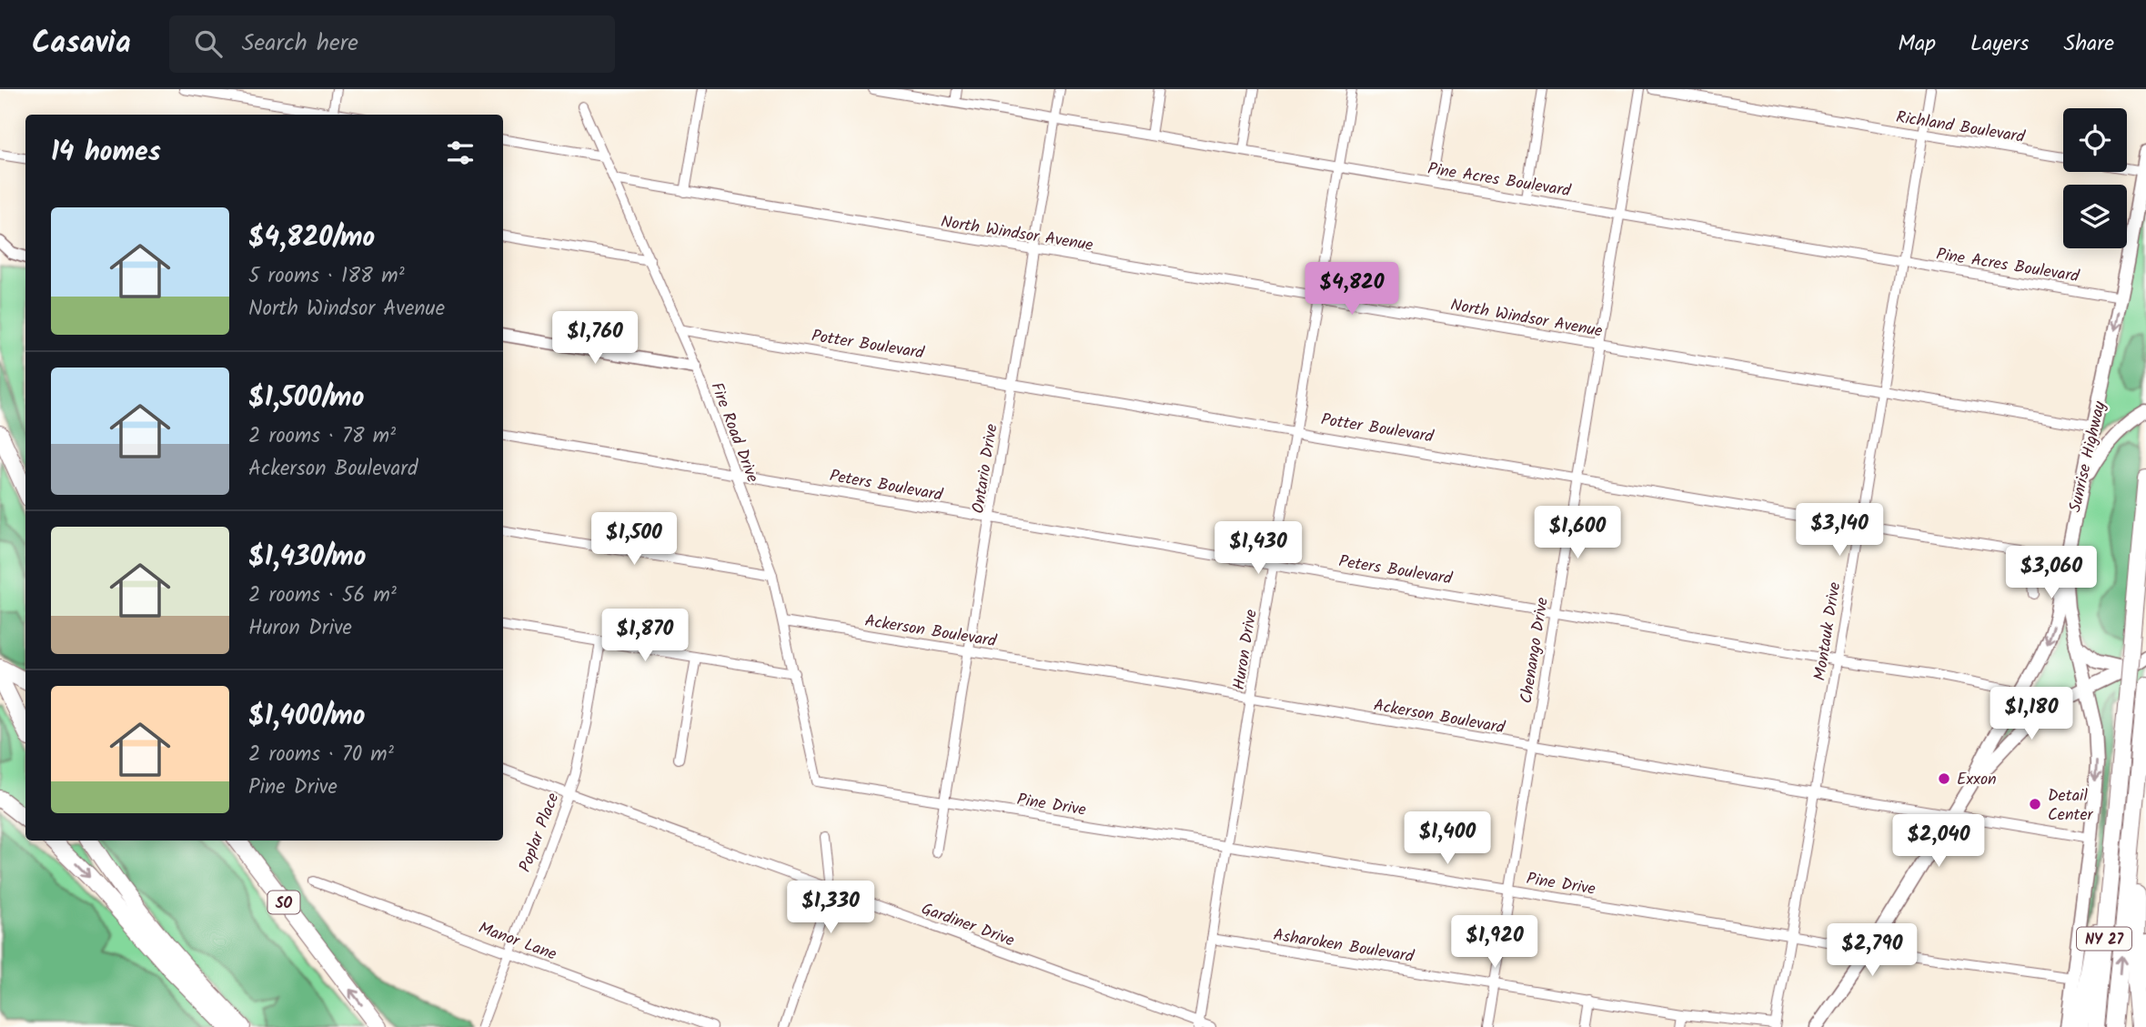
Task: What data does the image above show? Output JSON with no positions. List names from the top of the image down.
{
  "streets": {
    "highway": ["SO", "NY 27"],
    "main road": ["Sunrise Highway"],
    "street": [
      "Richland Boulevard",
      "Pine Acres Boulevard",
      "North Windsor Avenue",
      "Potter Boulevard",
      "Fire Road Drive",
      "Ontario Drive",
      "Peters Boulevard",
      "Ackerson Boulevard",
      "Montauk Drive",
      "Huron Drive",
      "Chenango Drive",
      "Pine Drive",
      "Poplar Place",
      "Gardiner Drive",
      "Manor Lane",
      "Asharoken Boulevard"
    ]
  },
  "crossings": [
    ["Richland Boulevard", "Montauk Drive"],
    ["Pine Acres Boulevard", "Sunrise Highway"],
    ["Pine Acres Boulevard", "Ontario Drive"],
    ["Pine Acres Boulevard", "Montauk Drive"],
    ["Pine Acres Boulevard", "Huron Drive"],
    ["Pine Acres Boulevard", "Chenango Drive"],
    ["North Windsor Avenue", "Fire Road Drive"],
    ["North Windsor Avenue", "Sunrise Highway"],
    ["North Windsor Avenue", "Ontario Drive"],
    ["North Windsor Avenue", "Montauk Drive"],
    ["North Windsor Avenue", "Huron Drive"],
    ["North Windsor Avenue", "Chenango Drive"],
    ["Potter Boulevard", "Fire Road Drive"],
    ["Potter Boulevard", "Ontario Drive"],
    ["Potter Boulevard", "Montauk Drive"],
    ["Potter Boulevard", "Huron Drive"],
    ["Potter Boulevard", "Chenango Drive"],
    ["Fire Road Drive", "Peters Boulevard"],
    ["Fire Road Drive", "Ackerson Boulevard"],
    ["Fire Road Drive", "Pine Drive"],
    ["Sunrise Highway", "Ackerson Boulevard"],
    ["Sunrise Highway", "Pine Drive"],
    ["Ontario Drive", "Peters Boulevard"],
    ["Ontario Drive", "Ackerson Boulevard"],
    ["Ontario Drive", "Pine Drive"],
    ["Peters Boulevard", "Montauk Drive"],
    ["Peters Boulevard", "Huron Drive"],
    ["Peters Boulevard", "Chenango Drive"],
    ["Ackerson Boulevard", "Montauk Drive"],
    ["Ackerson Boulevard", "Huron Drive"],
    ["Ackerson Boulevard", "Chenango Drive"],
    ["Montauk Drive", "Pine Drive"],
    ["Montauk Drive", "Asharoken Boulevard"],
    ["Huron Drive", "Pine Drive"],
    ["Huron Drive", "Gardiner Drive"],
    ["Huron Drive", "Asharoken Boulevard"],
    ["Chenango Drive", "Pine Drive"],
    ["Chenango Drive", "Asharoken Boulevard"],
    ["Poplar Place", "Gardiner Drive"],
    ["Poplar Place", "Manor Lane"]
  ],
  "places": ["Exxon", "Detail Center"],
  "page": {
    "header": "Casavia",
    "search": "Search here",
    "nav": ["Map", "Layers", "Share"],
    "heading": "14 homes",
    "list": [
      {
        "name": "$4,820/mo",
        "note": "5 rooms · 188 m² · North Windsor Avenue"
      },
      {
        "name": "$1,500/mo",
        "note": "2 rooms · 78 m² · Ackerson Boulevard"
      },
      {
        "name": "$1,430/mo",
        "note": "2 rooms · 56 m² · Huron Drive"
      },
      {
        "name": "$1,400/mo",
        "note": "2 rooms · 70 m² · Pine Drive"
      }
    ],
    "price": [
      "$4,820",
      "$1,760",
      "$3,140",
      "$1,600",
      "$1,500",
      "$1,430",
      "$3,060",
      "$1,870",
      "$1,180",
      "$1,400",
      "$2,040",
      "$1,330",
      "$1,920",
      "$2,790"
    ]
  }
}
